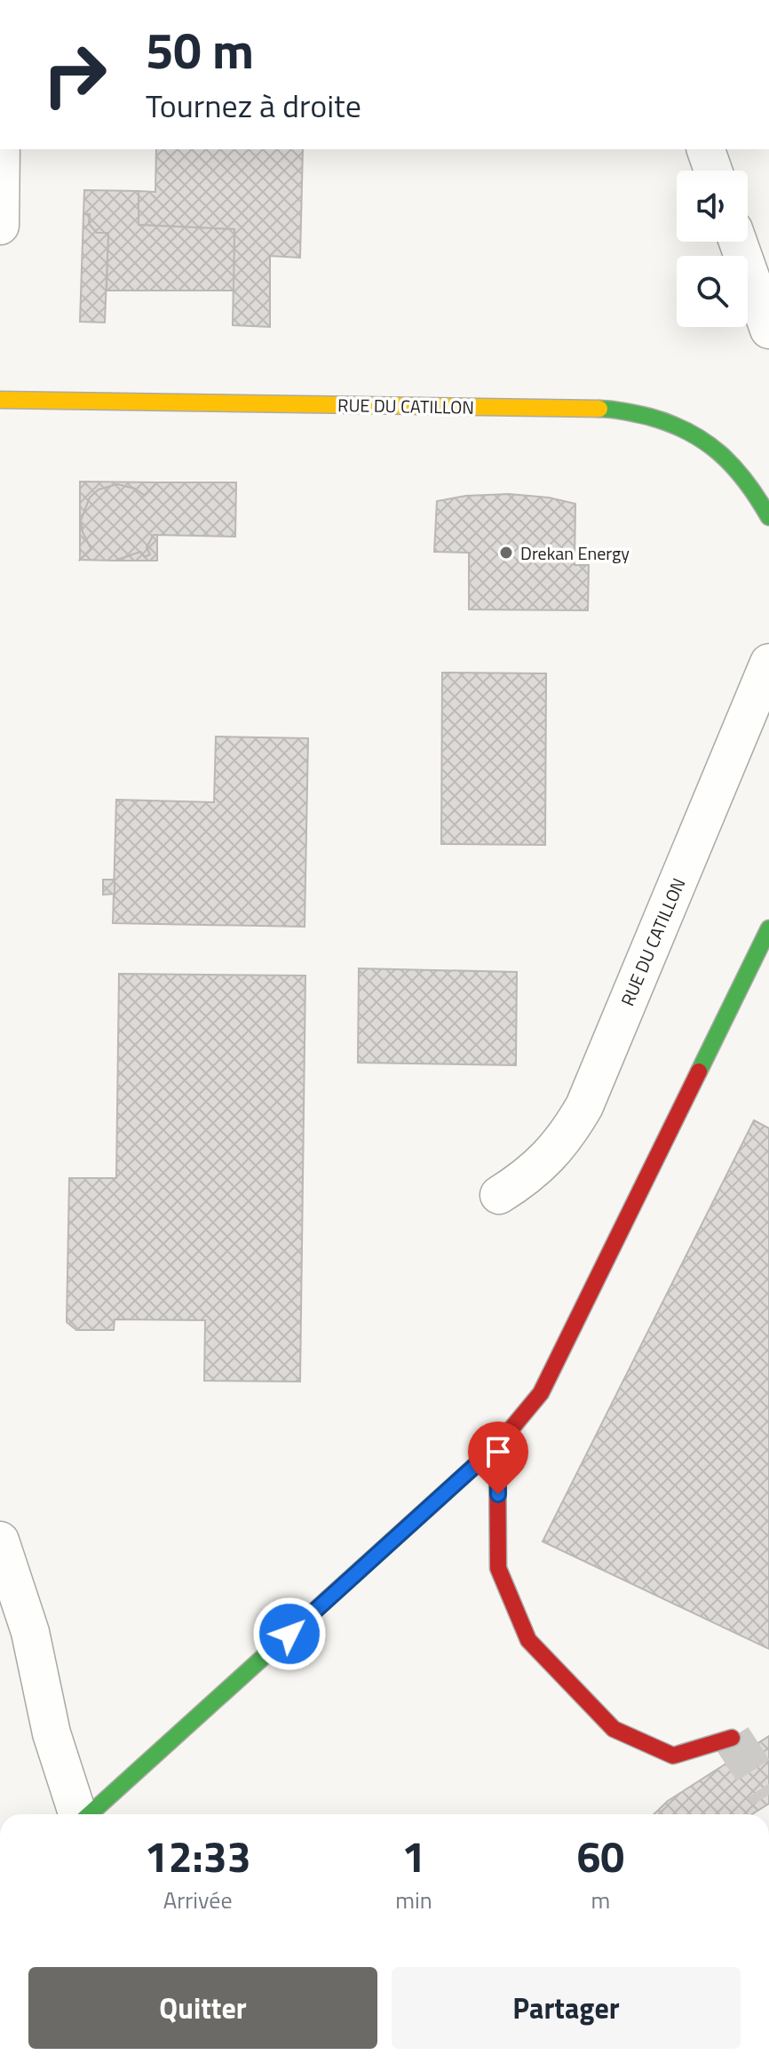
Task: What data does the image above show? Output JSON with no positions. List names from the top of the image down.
{
  "streets": {
    "street": ["RUE DU CATILLON"]
  },
  "places": ["Drekan Energy"],
  "page": {
    "turn": ["50 m", "Tournez à droite"],
    "eta": [
      "12:33",
      "Arrivée",
      "1",
      "min",
      "60",
      "m"
    ],
    "buttons": ["Quitter", "Partager"]
  }
}
